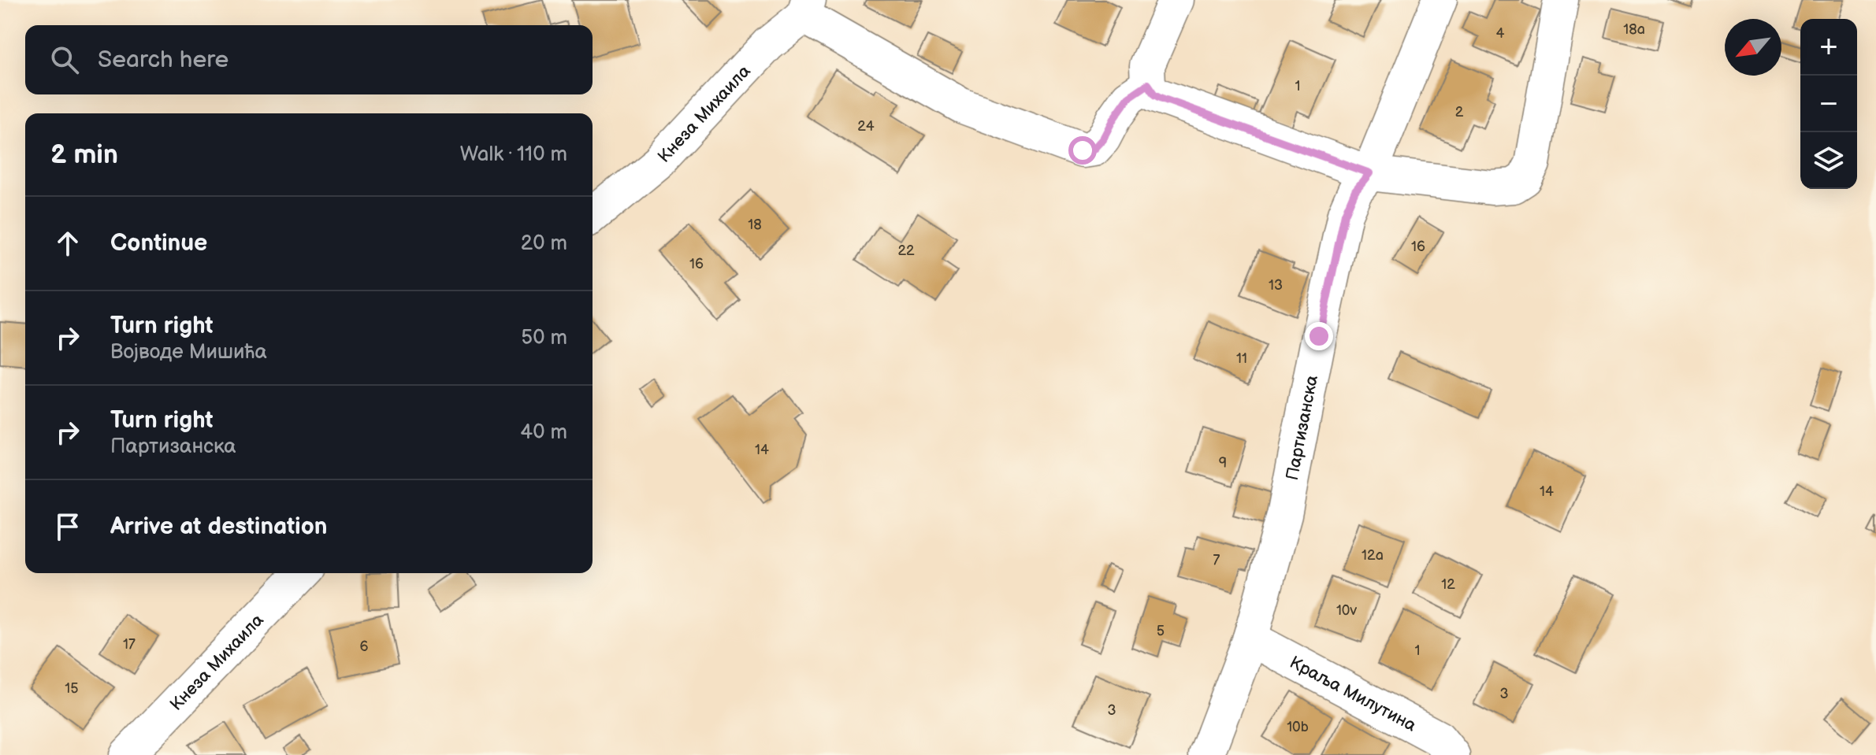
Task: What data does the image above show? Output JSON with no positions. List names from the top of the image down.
{
  "streets": {
    "street": ["Кнеза Михаила", "Партизанска", "Краља Милутина"]
  },
  "crossings": [
    ["Партизанска", "Краља Милутина"]
  ],
  "house_numbers": [
    "18a",
    "4",
    "1",
    "2",
    "24",
    "18",
    "16",
    "22",
    "16",
    "13",
    "11",
    "14",
    "9",
    "14",
    "12a",
    "7",
    "12",
    "10v",
    "5",
    "17",
    "6",
    "1",
    "15",
    "3",
    "3",
    "10b"
  ],
  "north": "bottom left",
  "page": {
    "map_buttons": ["+", "−"],
    "search": "Search here",
    "heading": ["2 min", "Walk · 110 m"],
    "list": [
      ["Continue", "20 m"],
      ["Turn right", "Војводе Мишића", "50 m"],
      ["Turn right", "Партизанска", "40 m"],
      "Arrive at destination"
    ]
  }
}
